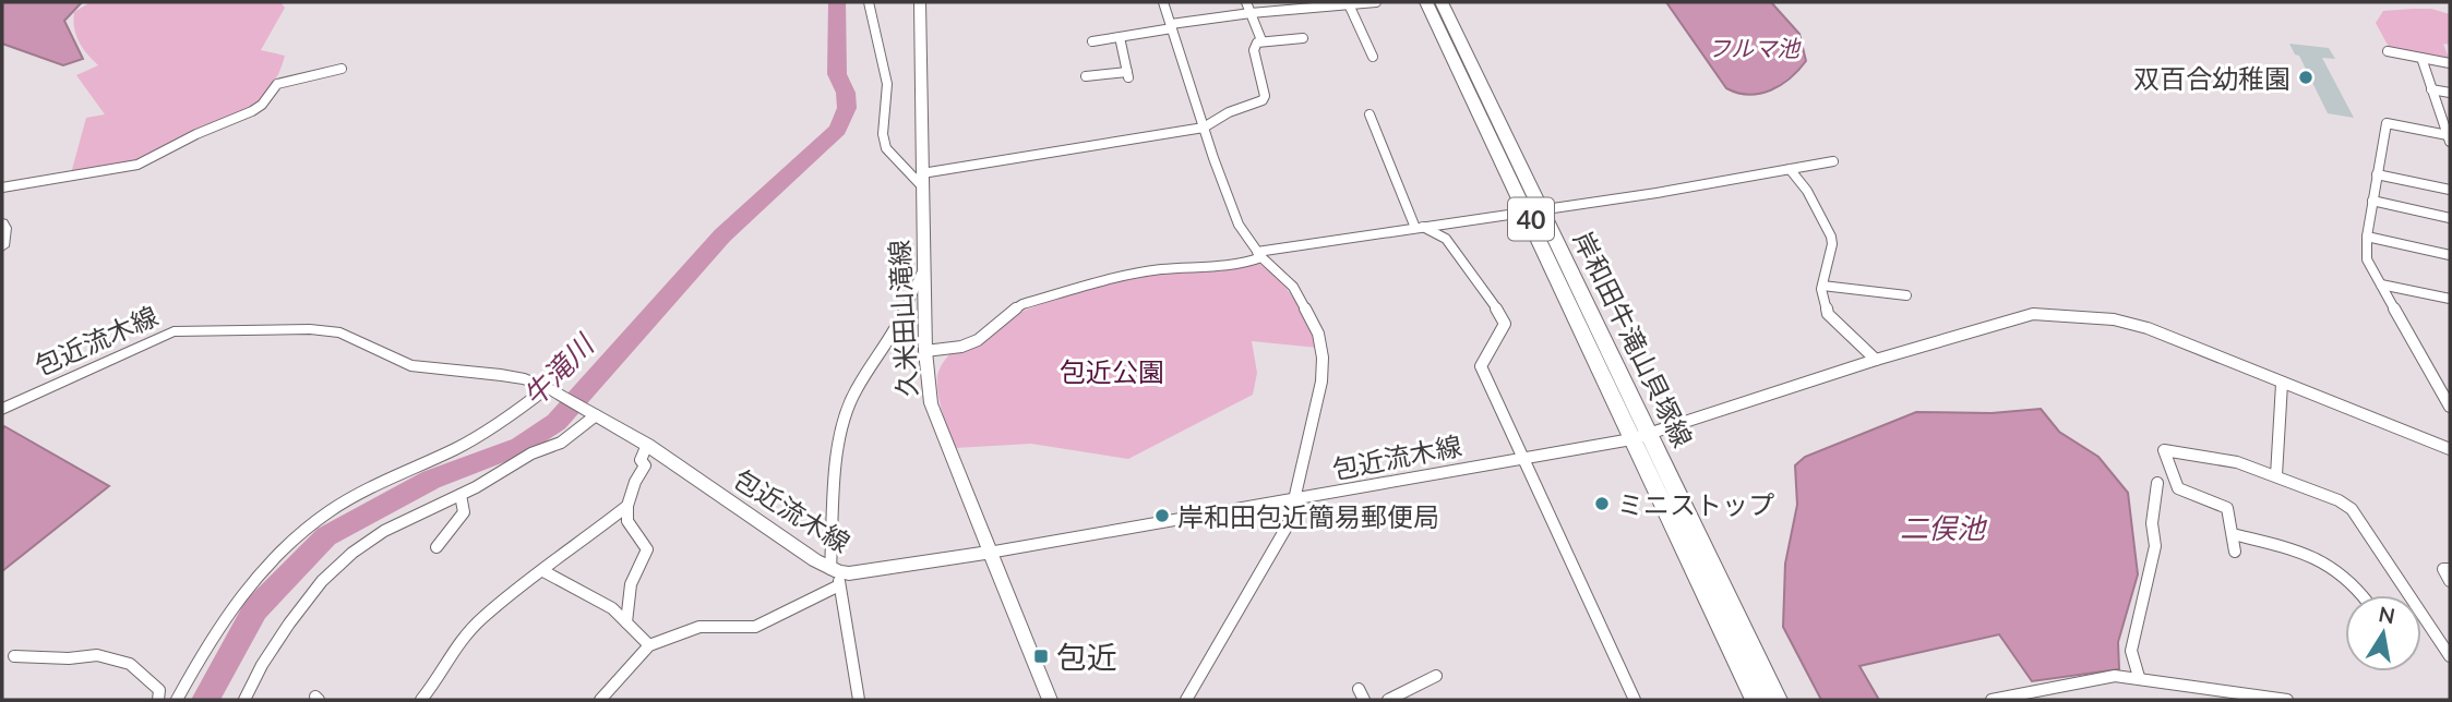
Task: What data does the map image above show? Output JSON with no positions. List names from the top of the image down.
{
  "streets": {
    "main road": ["40", "岸和田牛滝山貝塚線"],
    "street": ["久米田山滝線", "包近流木線"]
  },
  "crossings": [
    ["久米田山滝線", "包近流木線"],
    ["岸和田牛滝山貝塚線", "包近流木線"]
  ],
  "water": ["フルマ池", "牛滝川", "二俣池"],
  "parks": ["包近公園"],
  "places": {
    "other": ["双百合幼稚園", "ミニストップ", "岸和田包近簡易郵便局"],
    "transit": ["包近"]
  },
  "north": "top"
}
